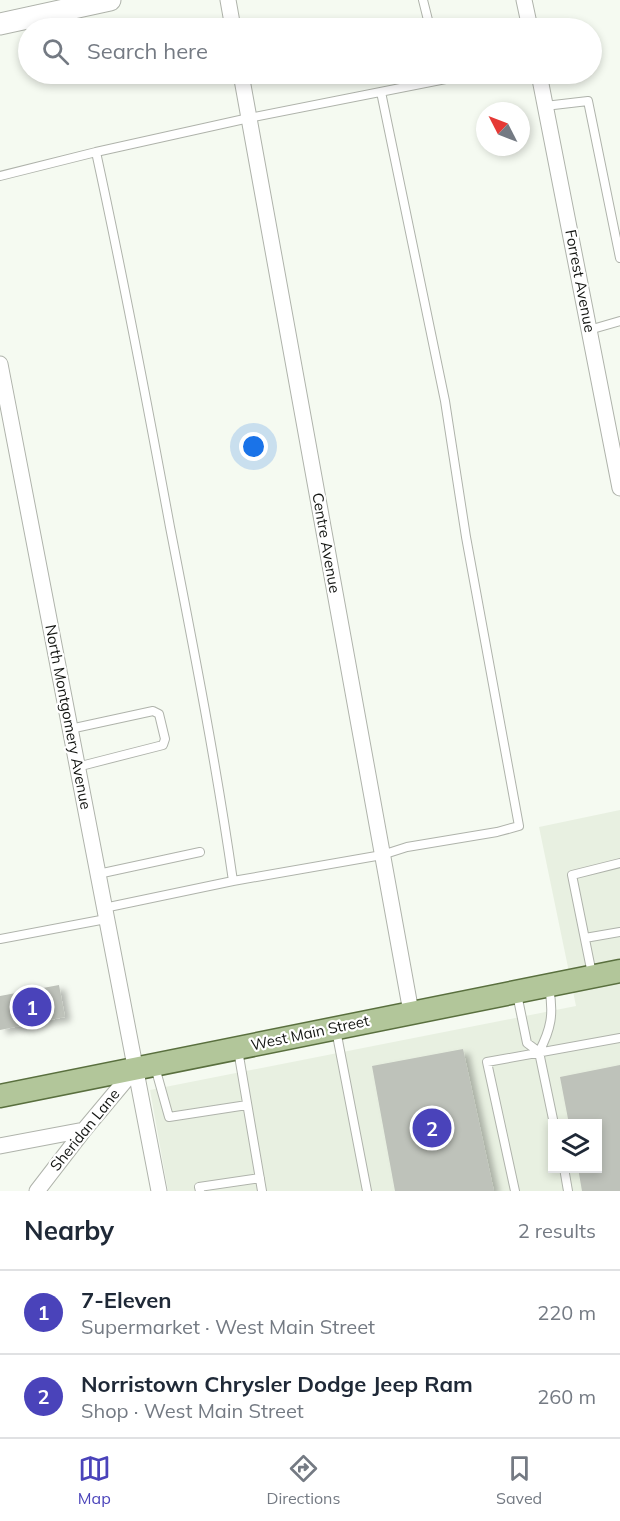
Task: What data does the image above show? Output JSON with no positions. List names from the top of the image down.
{
  "streets": {
    "main road": ["West Main Street"],
    "street": [
      "Forrest Avenue",
      "Centre Avenue",
      "North Montgomery Avenue",
      "Sheridan Lane"
    ]
  },
  "crossings": [
    ["Centre Avenue", "West Main Street"],
    ["North Montgomery Avenue", "West Main Street"],
    ["North Montgomery Avenue", "Sheridan Lane"],
    ["West Main Street", "Sheridan Lane"]
  ],
  "north": "top left",
  "page": {
    "search": "Search here",
    "pins": ["1", "2"],
    "heading": ["Nearby", "2 results"],
    "list": [
      {
        "mark": "1",
        "name": "7-Eleven",
        "note": "Supermarket · West Main Street",
        "value": "220 m"
      },
      {
        "mark": "2",
        "name": "Norristown Chrysler Dodge Jeep Ram",
        "note": "Shop · West Main Street",
        "value": "260 m"
      }
    ],
    "nav": ["Map", "Directions", "Saved"]
  }
}
